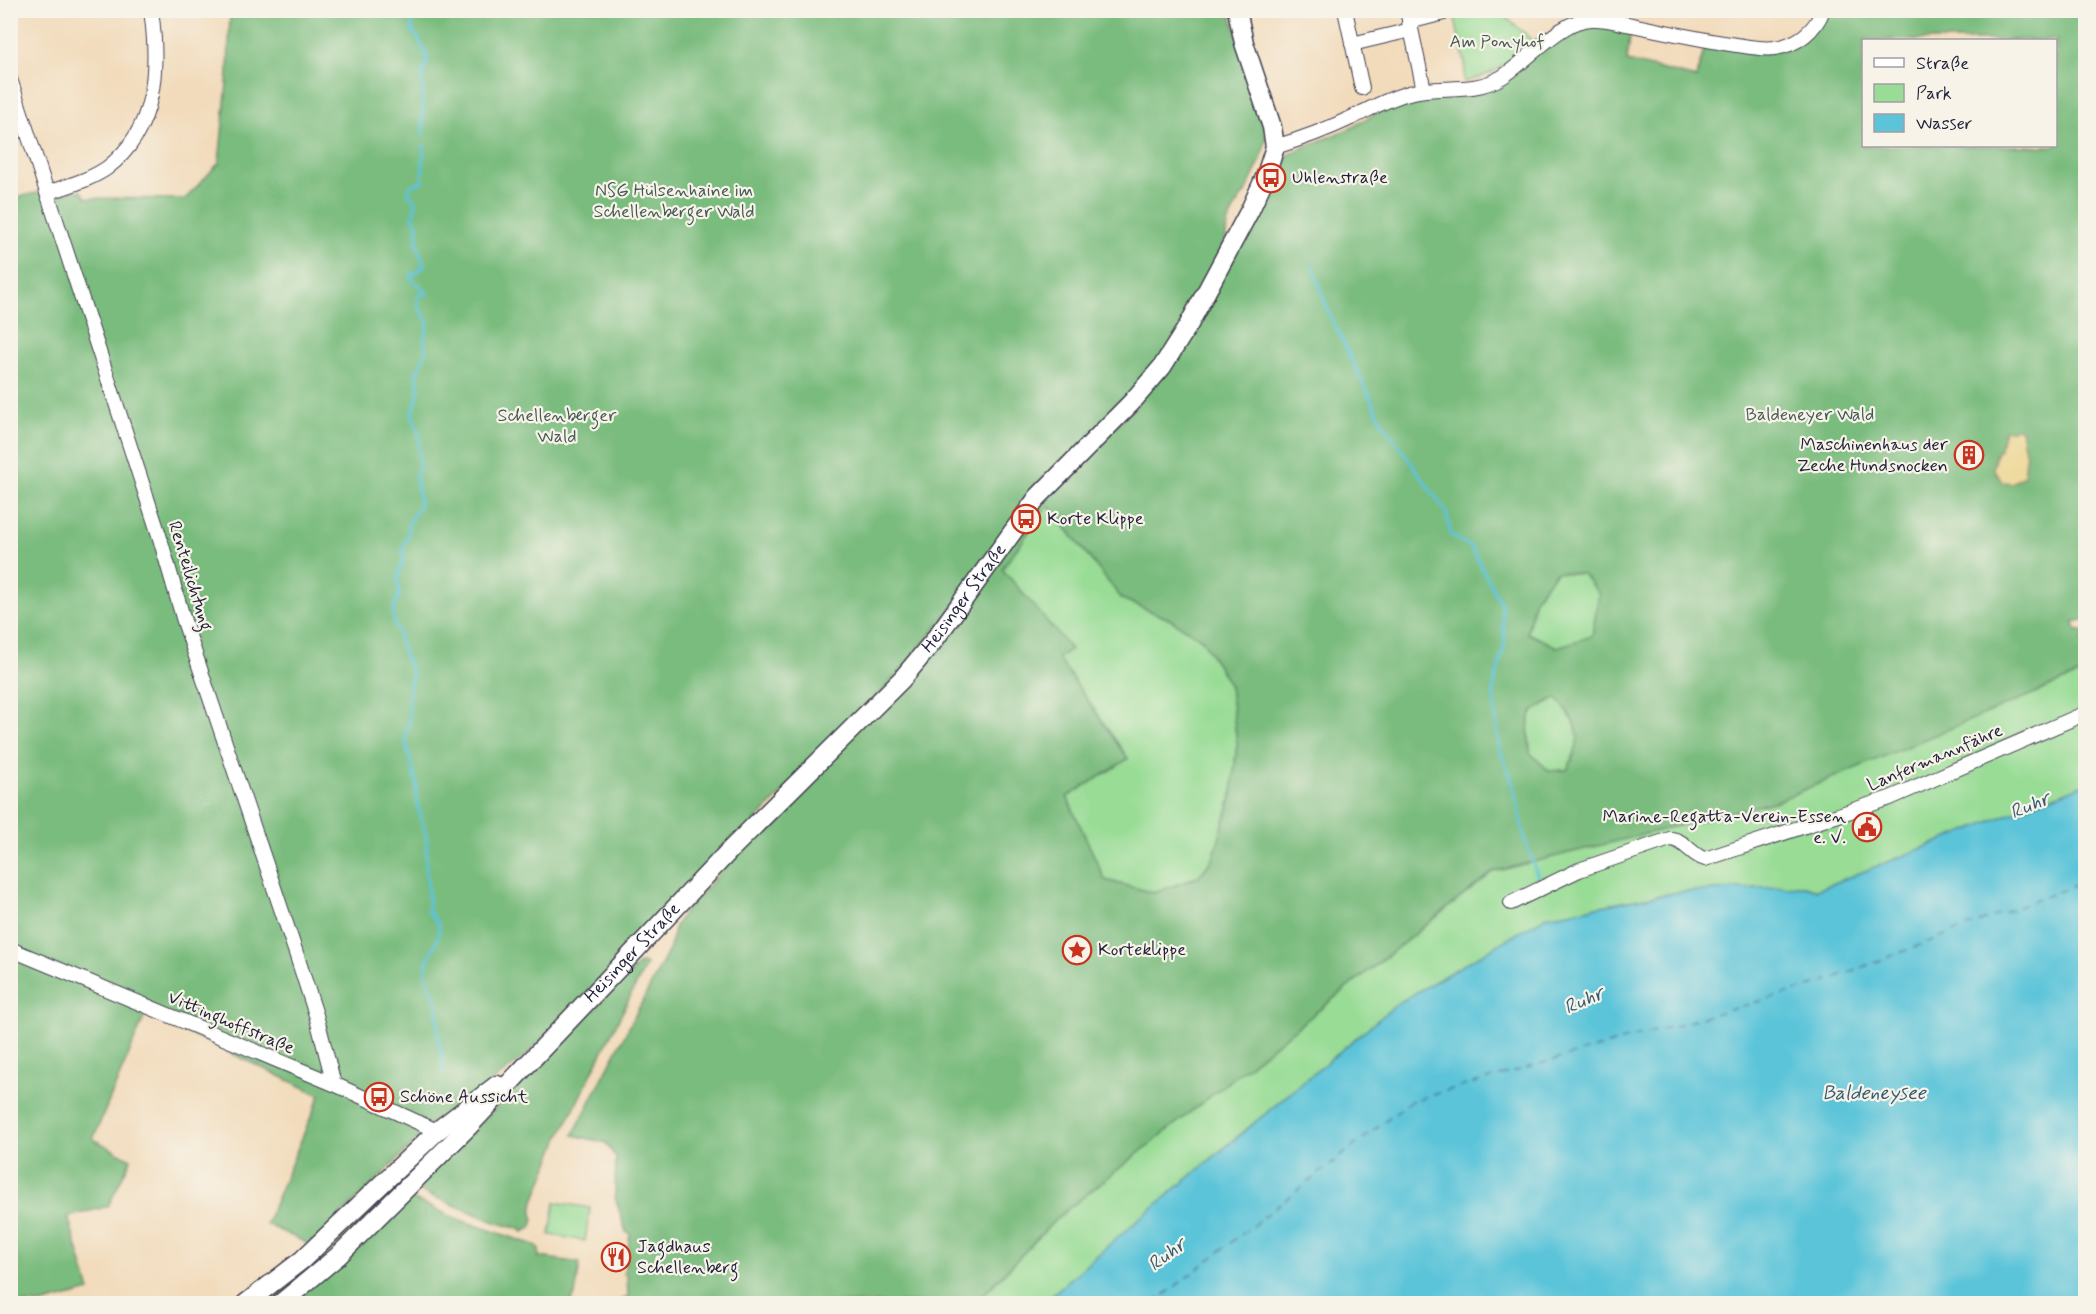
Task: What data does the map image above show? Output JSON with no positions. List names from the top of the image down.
{
  "streets": {
    "main road": ["Heisinger Straße"],
    "street": ["Renteilichtung", "Lanfermannfähre", "Vittinghoffstraße"]
  },
  "crossings": [
    ["Renteilichtung", "Vittinghoffstraße"],
    ["Heisinger Straße", "Vittinghoffstraße"]
  ],
  "water": ["Ruhr", "Baldeneysee"],
  "parks": [
    "Am Ponyhof",
    "NSG Hülsenhaine im Schellenberger Wald",
    "Baldeneyer Wald",
    "Schellenberger Wald"
  ],
  "places": {
    "bus stop": ["Uhlenstraße", "Korte Klippe", "Schöne Aussicht"],
    "building": ["Maschinenhaus der Zeche Hundsnocken"],
    "public building": ["Marine-Regatta-Verein-Essen e. V."],
    "place": ["Korteklippe"],
    "restaurant": ["Jagdhaus Schellenberg"]
  },
  "legend": ["Straße", "Park", "Wasser"]
}
